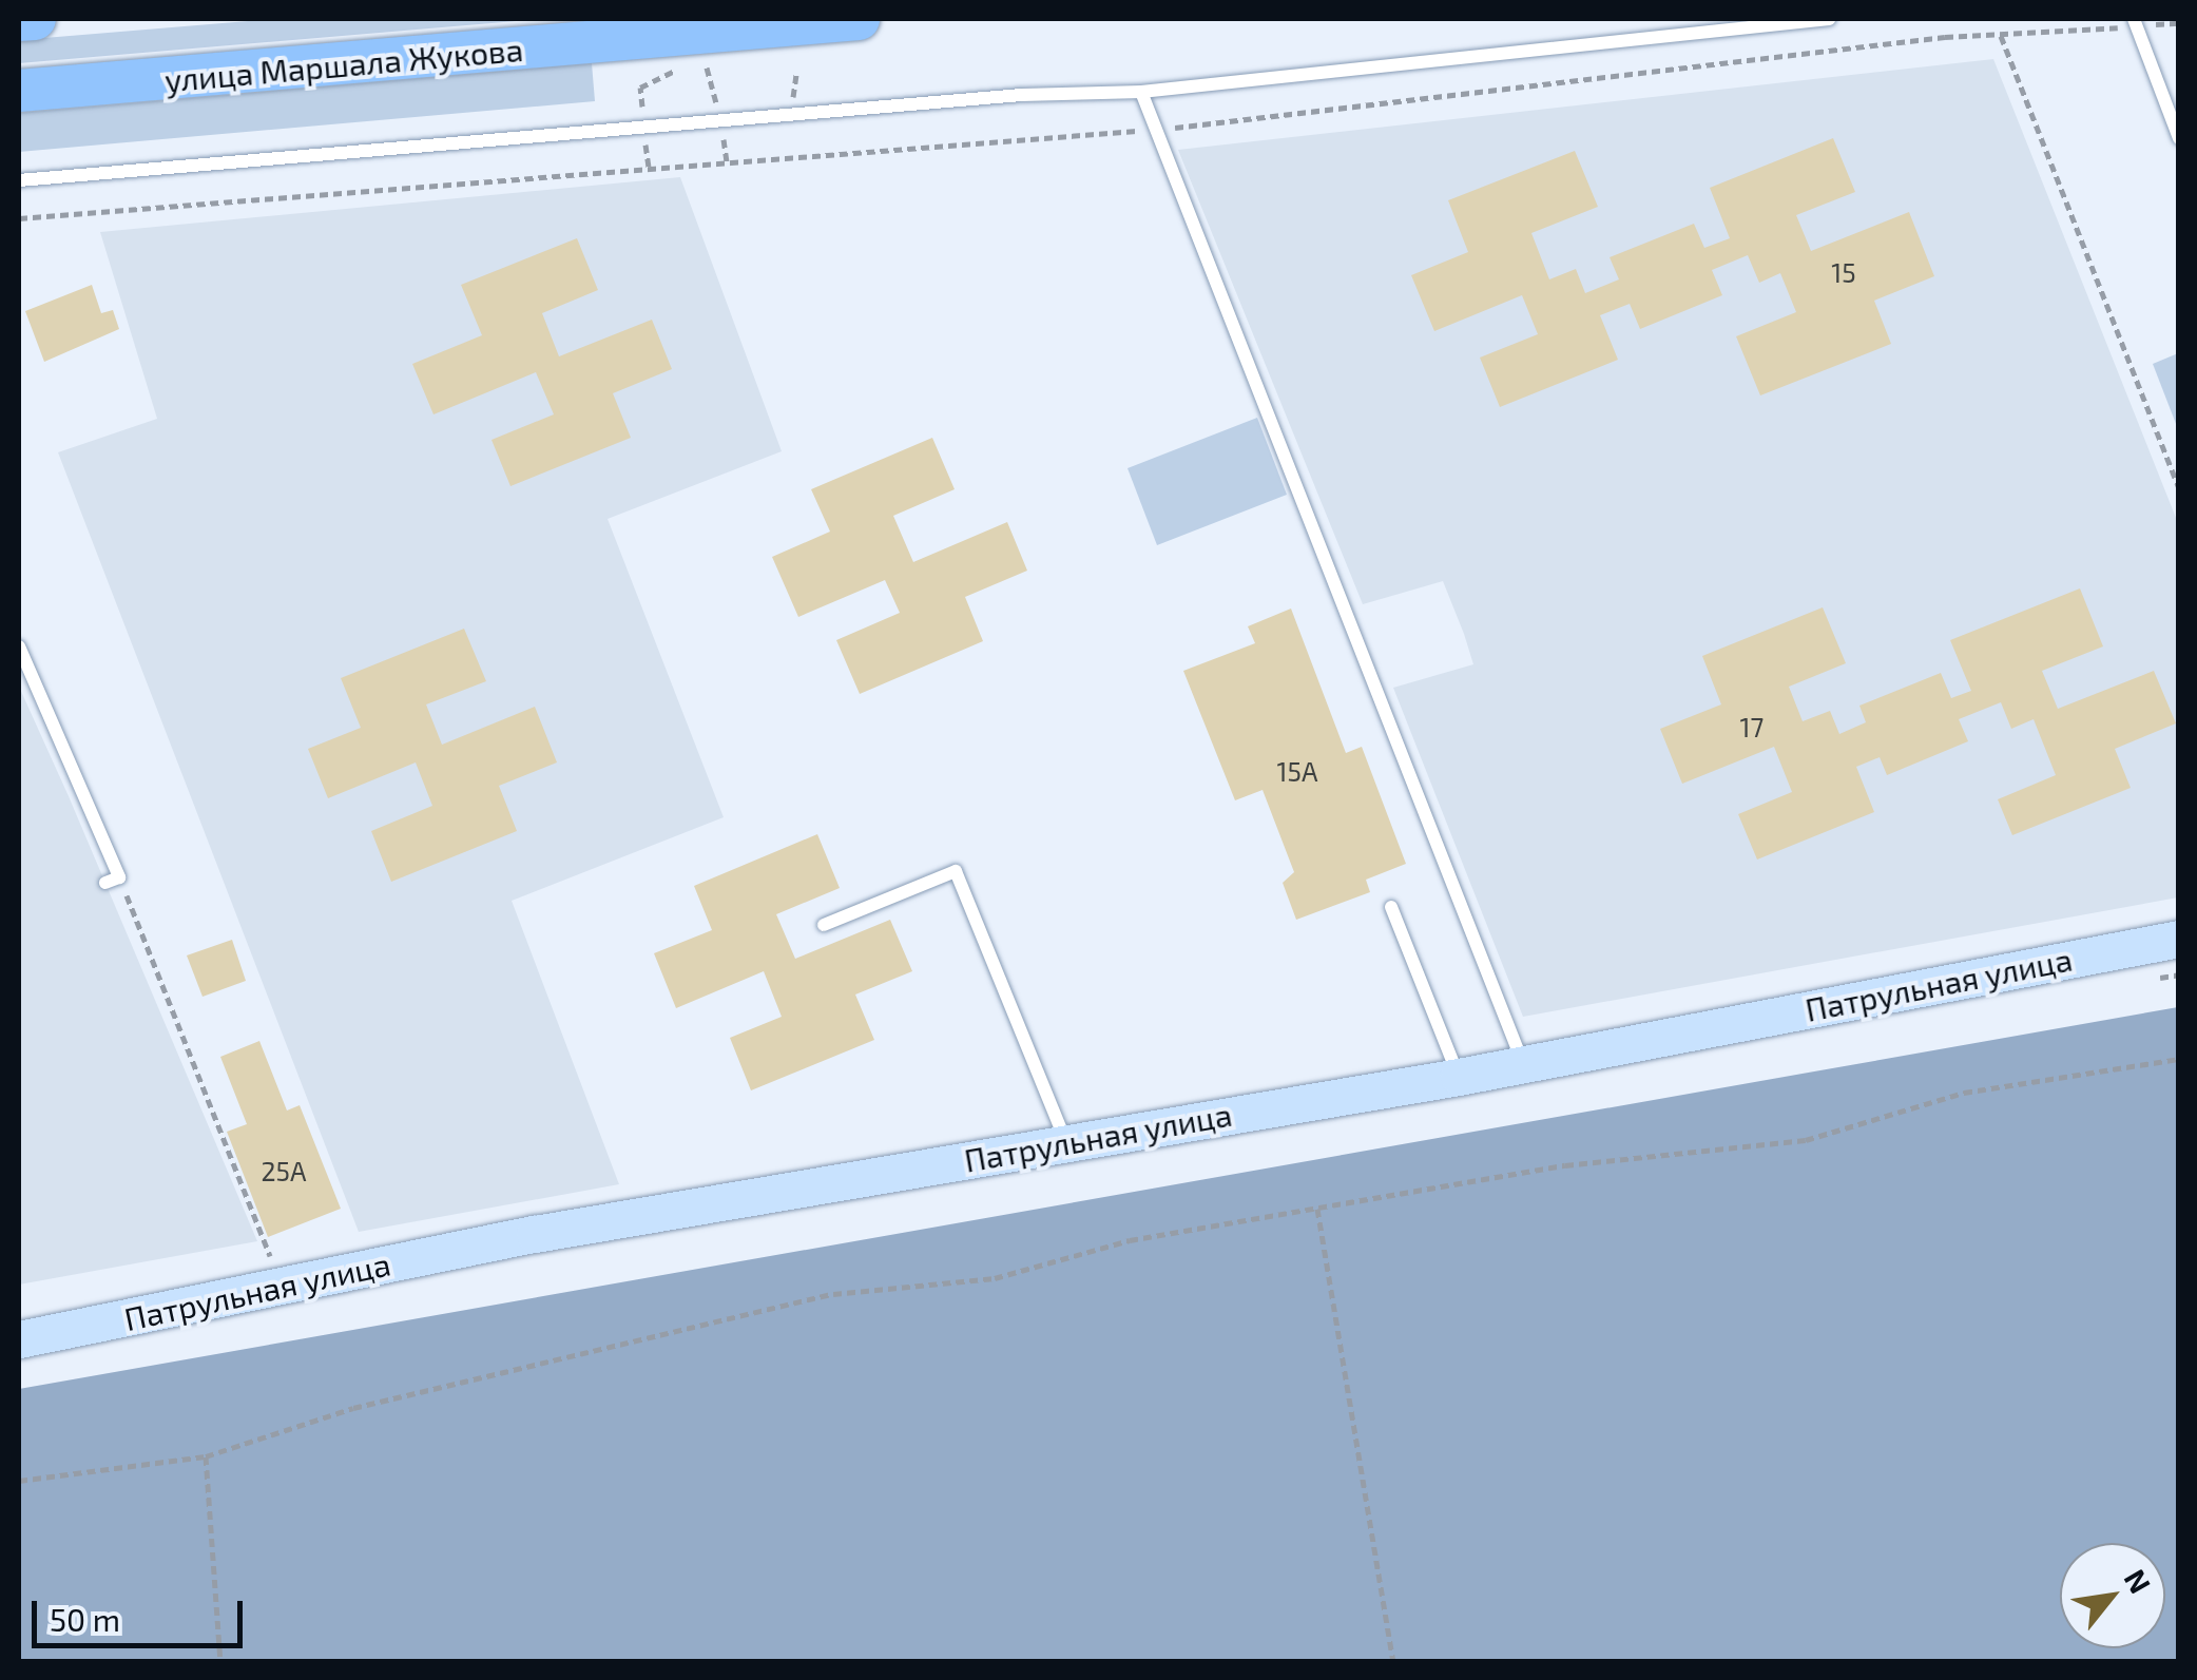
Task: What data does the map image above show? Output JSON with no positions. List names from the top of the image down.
{
  "streets": {
    "main road": ["улица Маршала Жукова"],
    "street": ["Патрульная улица"]
  },
  "house_numbers": [
    "15",
    "17",
    "15А",
    "25А"
  ],
  "scale_bar": "50 m",
  "north": "top right"
}
